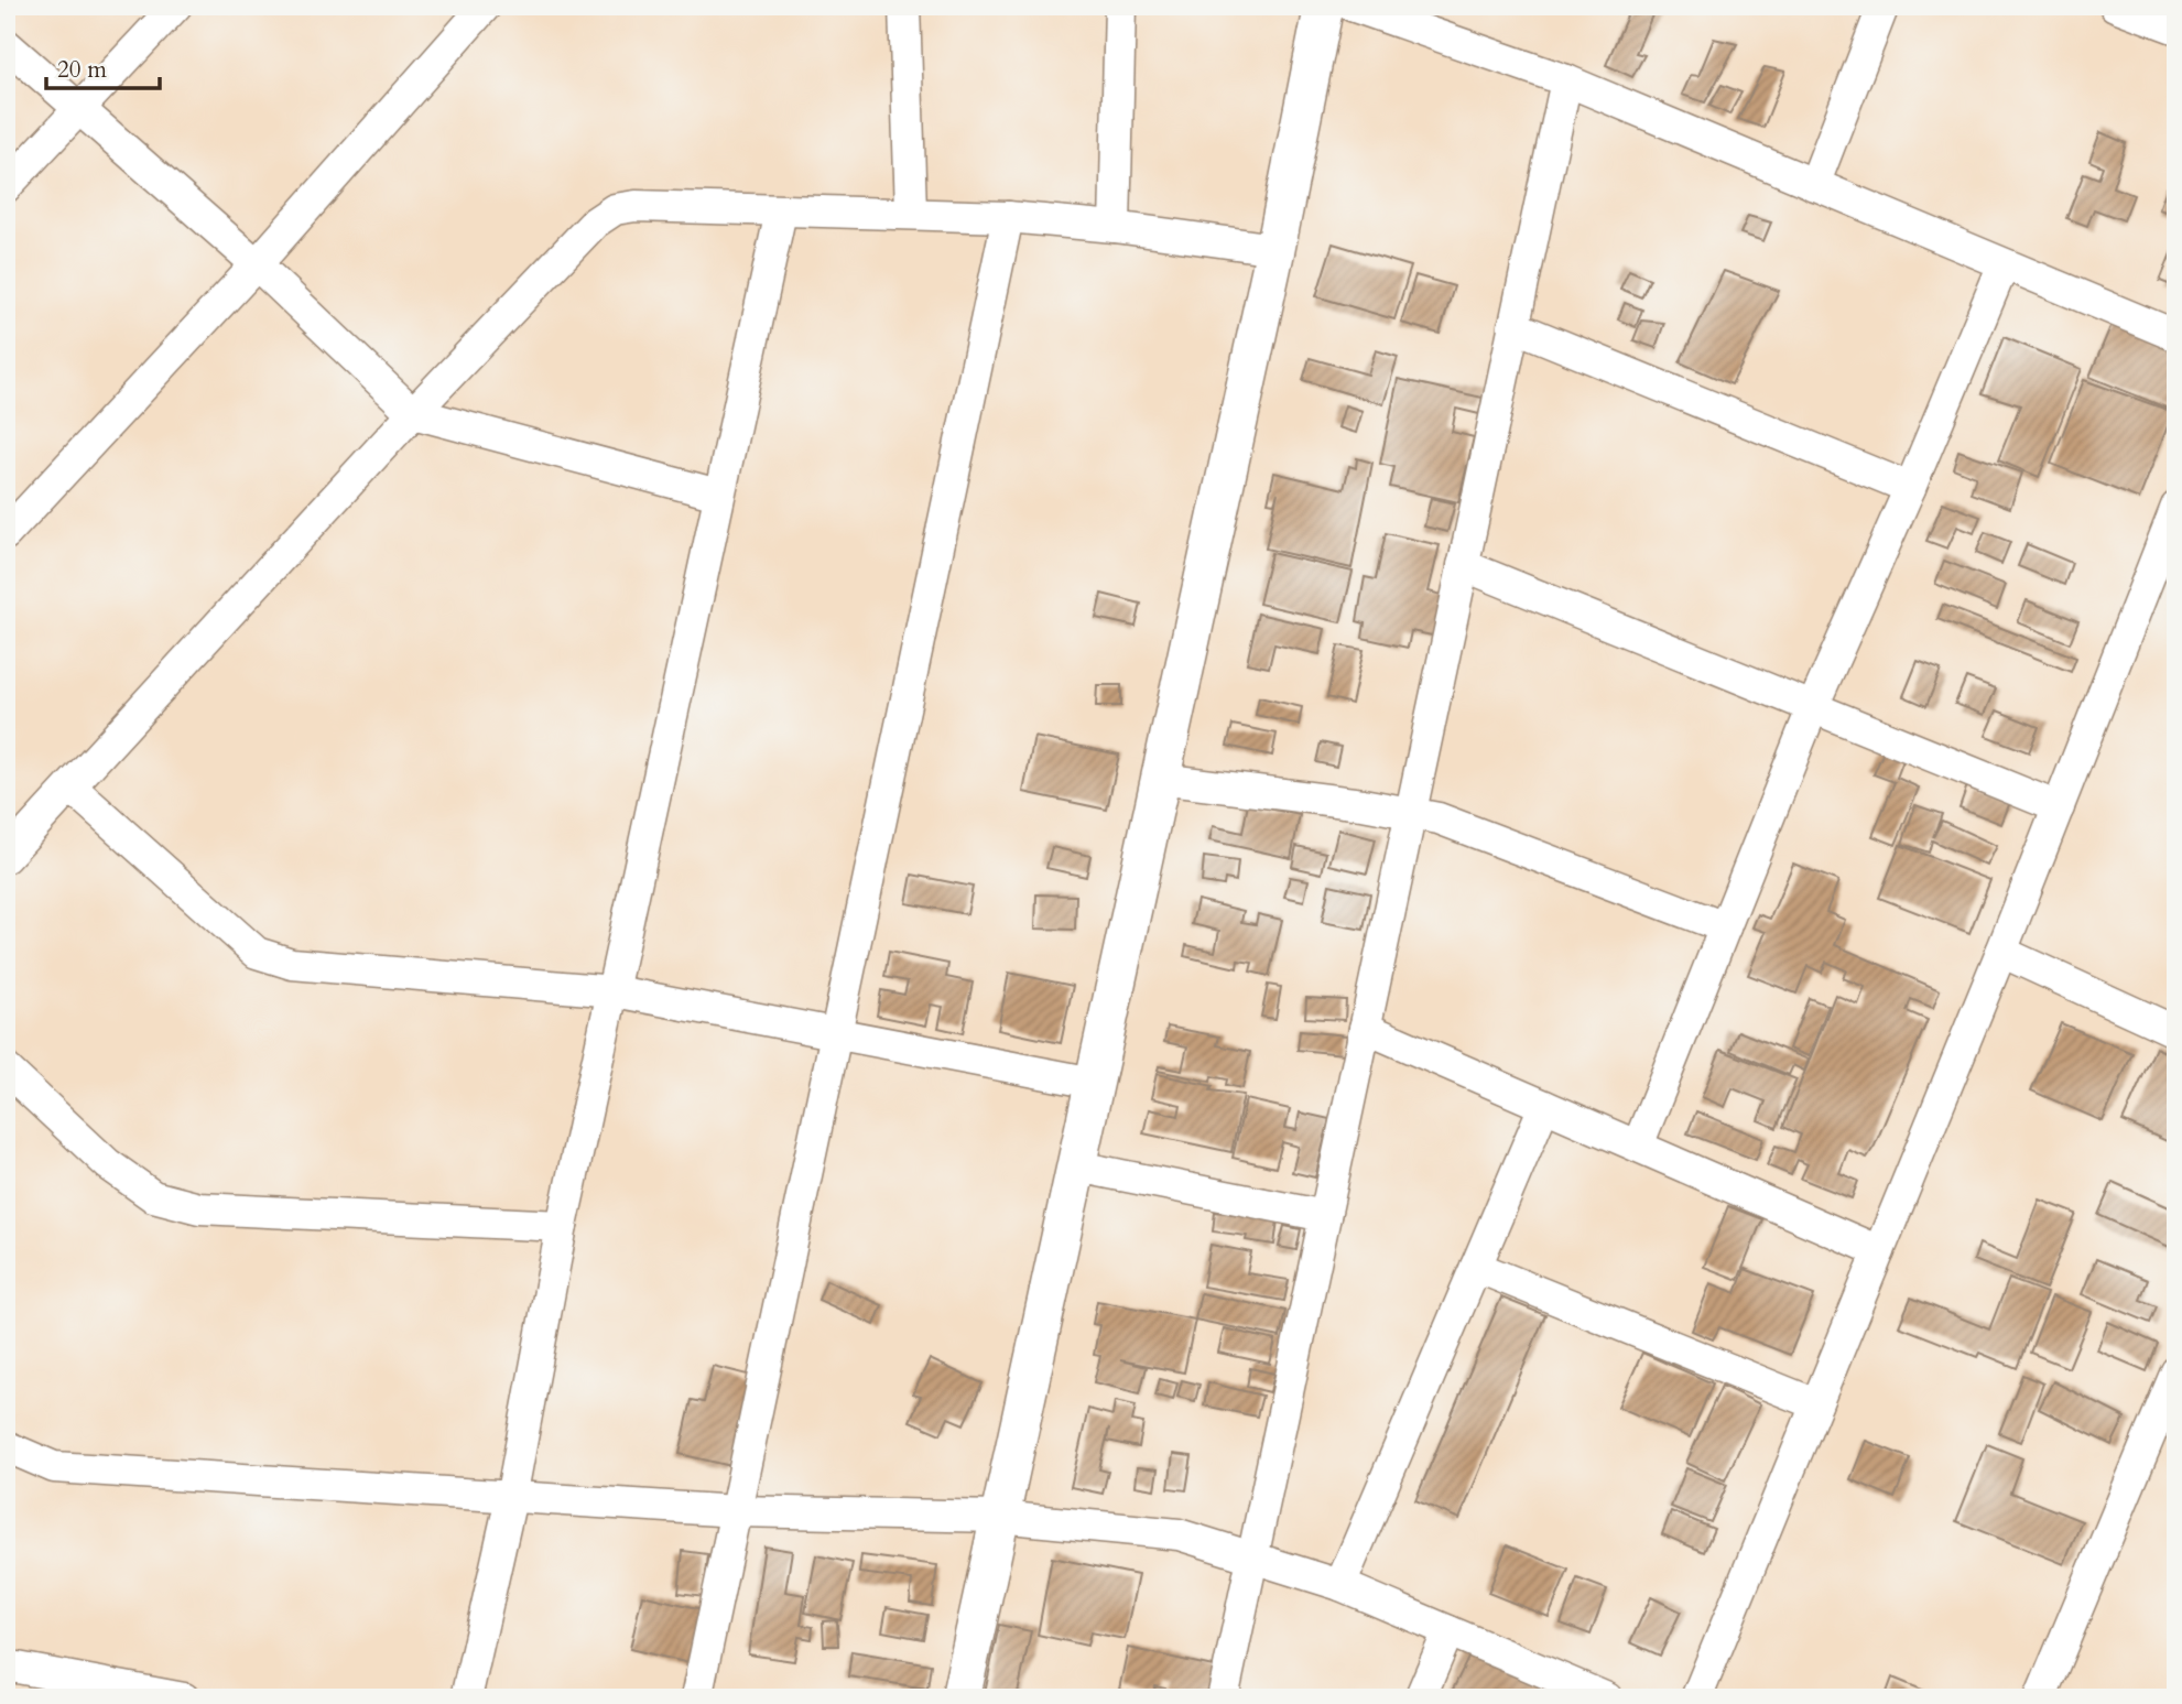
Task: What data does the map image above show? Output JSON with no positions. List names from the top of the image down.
{
  "scale_bar": "20 m"
}
